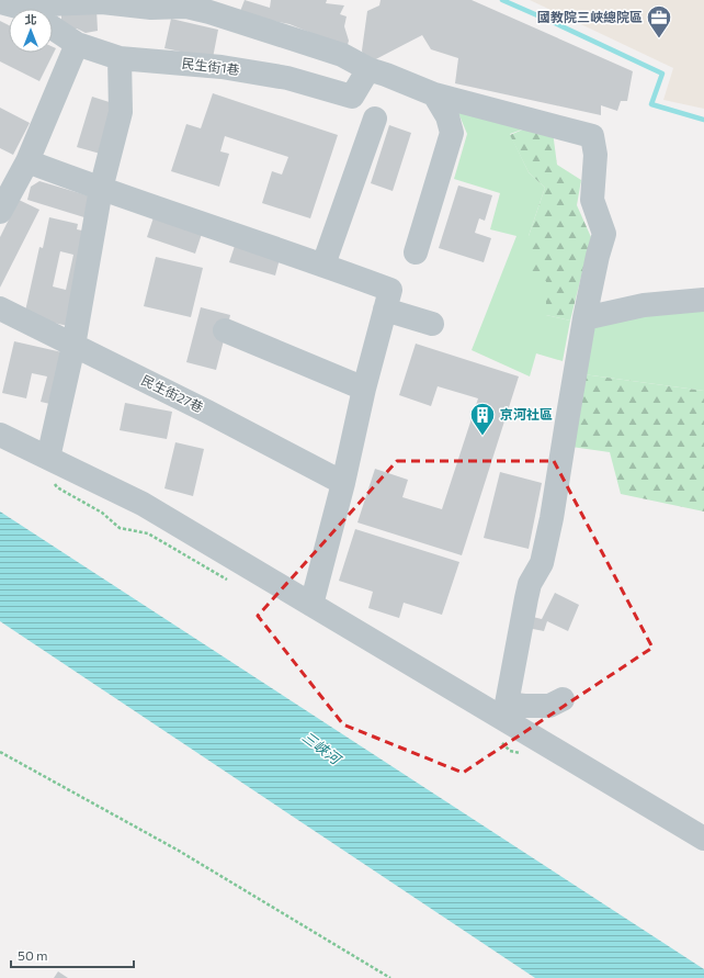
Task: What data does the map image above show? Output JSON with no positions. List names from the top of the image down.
{
  "streets": {
    "street": ["民生街1巷", "民生街27巷"]
  },
  "water": ["三峽河"],
  "places": {
    "office": ["國教院三峽總院區"],
    "building": ["京河社區"]
  },
  "scale_bar": "50 m",
  "north": "top"
}
